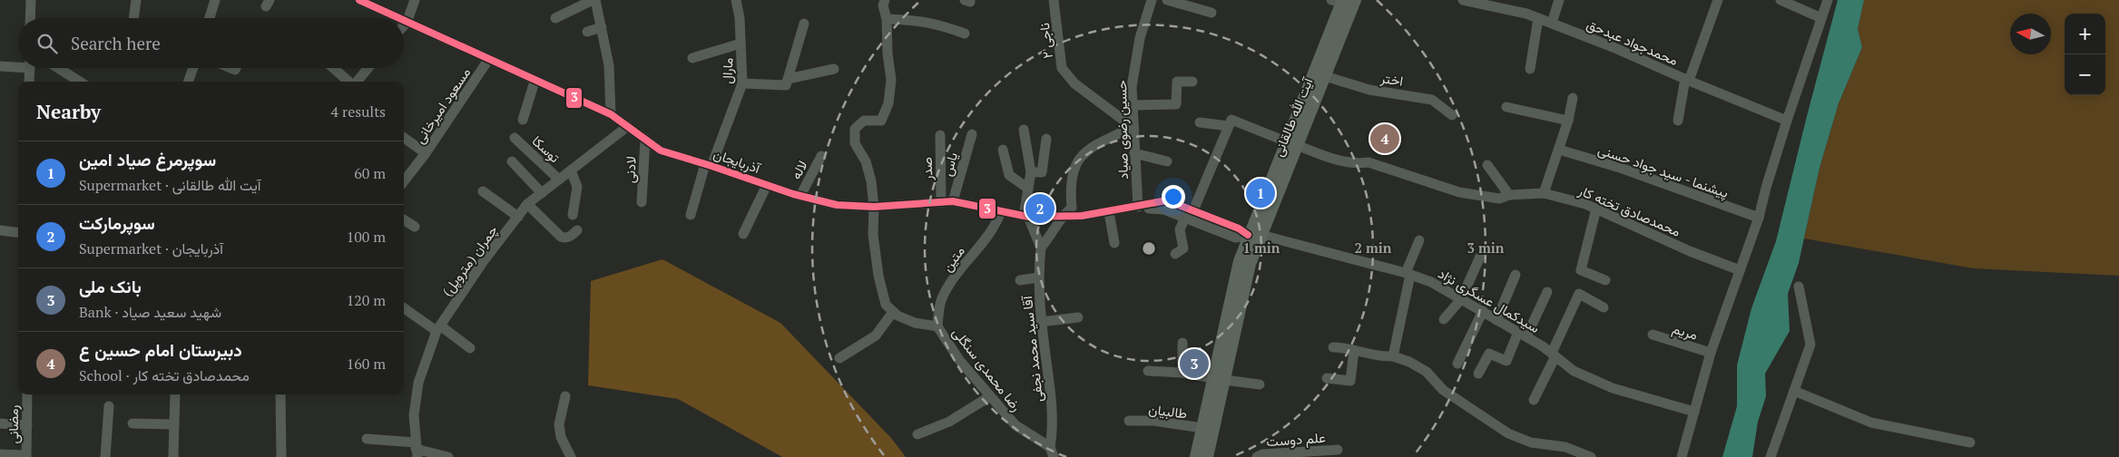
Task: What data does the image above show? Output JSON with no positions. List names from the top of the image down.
{
  "streets": {
    "main road": ["آیت الله طالقانی"],
    "street": [
      "ناجی ۲",
      "محمدجواد عبدحق",
      "مارال",
      "اختر",
      "مسعود امیرخانی",
      "حسین رضوی صیاد",
      "توسکا",
      "آذربایجان",
      "یاس",
      "صدر",
      "لادنی",
      "لاله",
      "پیشنما - سید جواد حسنی",
      "محمدصادق تخته کار",
      "متین",
      "چمران (متروپل)",
      "سیدکمال عسگری نژاد",
      "مریم",
      "آقا سید محمد نجفی",
      "رضا محمدی سنگلی",
      "طالبیان",
      "رمضانی",
      "علم دوست"
    ]
  },
  "crossings": [
    ["ناجی ۲", "حسین رضوی صیاد"],
    ["مارال", "آذربایجان"],
    ["اختر", "آیت الله طالقانی"],
    ["مسعود امیرخانی", "آذربایجان"],
    ["آیت الله طالقانی", "محمدصادق تخته کار"],
    ["آیت الله طالقانی", "سیدکمال عسگری نژاد"],
    ["آیت الله طالقانی", "طالبیان"],
    ["حسین رضوی صیاد", "آذربایجان"],
    ["توسکا", "چمران (متروپل)"],
    ["آذربایجان", "یاس"],
    ["آذربایجان", "صدر"],
    ["آذربایجان", "لادنی"],
    ["آذربایجان", "لاله"],
    ["آذربایجان", "متین"],
    ["آذربایجان", "چمران (متروپل)"],
    ["آذربایجان", "سیدکمال عسگری نژاد"],
    ["متین", "رضا محمدی سنگلی"],
    ["آقا سید محمد نجفی", "رضا محمدی سنگلی"]
  ],
  "lines": ["transit line 3"],
  "north": "left",
  "page": {
    "map_buttons": ["+", "−"],
    "search": "Search here",
    "heading": ["Nearby", "4 results"],
    "pins": [
      "4",
      "1",
      "2",
      "3"
    ],
    "list": [
      {
        "mark": "1",
        "name": "سوپرمرغ صیاد امین",
        "note": "Supermarket · آیت الله طالقانی",
        "value": "60 m"
      },
      {
        "mark": "2",
        "name": "سوپرمارکت",
        "note": "Supermarket · آذربایجان",
        "value": "100 m"
      },
      {
        "mark": "3",
        "name": "بانک ملی",
        "note": "Bank · شهید سعید صیاد",
        "value": "120 m"
      },
      {
        "mark": "4",
        "name": "دبیرستان امام حسین ع",
        "note": "School · محمدصادق تخته کار",
        "value": "160 m"
      }
    ]
  },
  "rings": ["1 min", "2 min", "3 min"]
}
